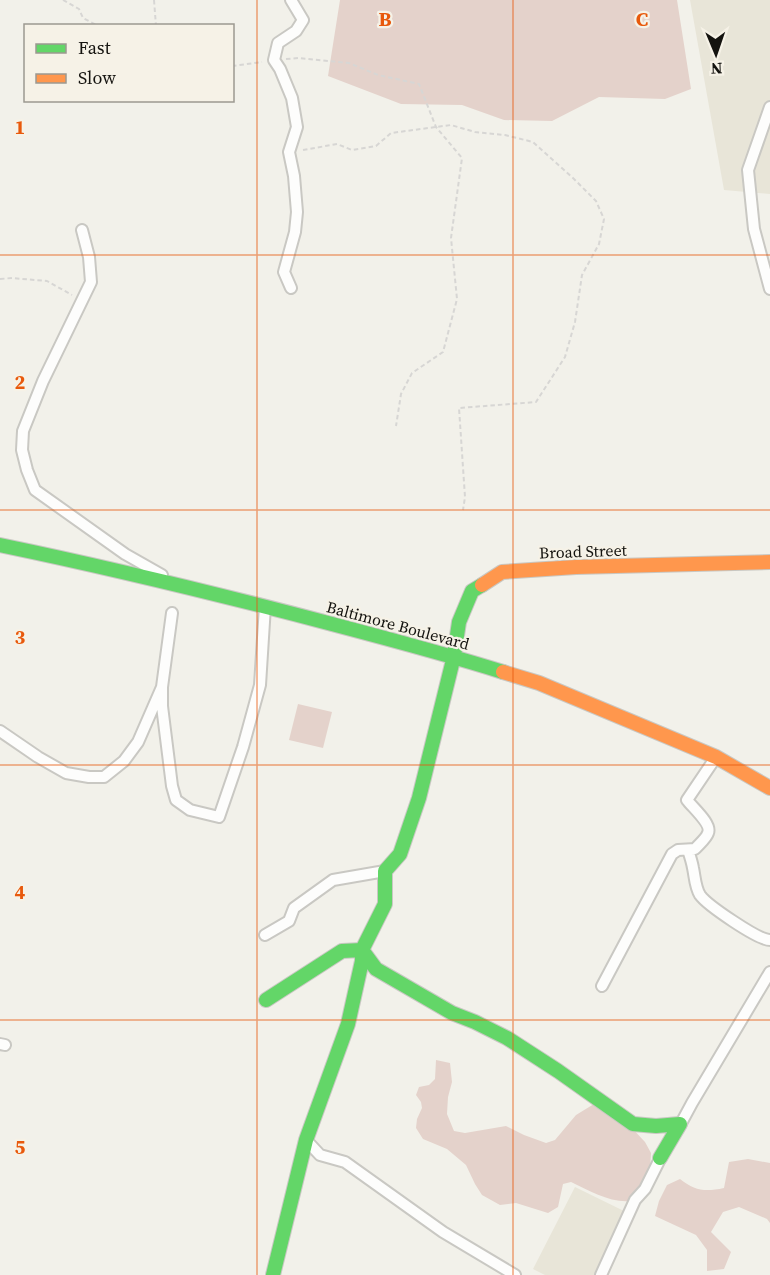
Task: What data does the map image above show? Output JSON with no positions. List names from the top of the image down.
{
  "streets": {
    "main road": ["Broad Street", "Baltimore Boulevard"]
  },
  "crossings": [
    ["Broad Street", "Baltimore Boulevard"]
  ],
  "legend": ["Fast", "Slow"],
  "north": "bottom",
  "grid": {
    "columns": ["B", "C"],
    "rows": [
      "1",
      "2",
      "3",
      "4",
      "5"
    ]
  }
}
